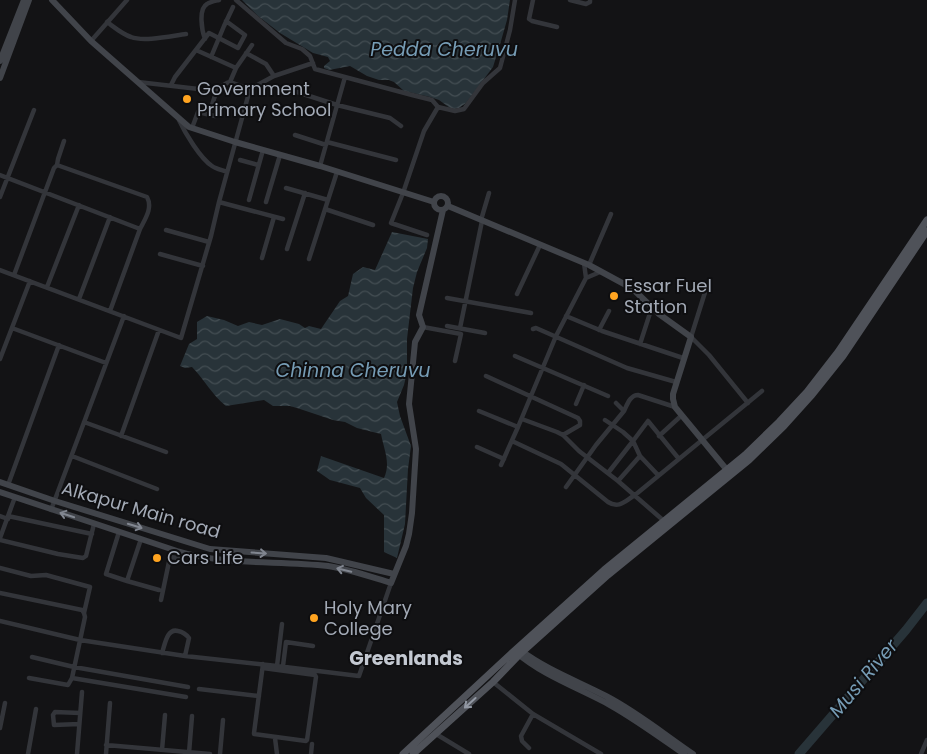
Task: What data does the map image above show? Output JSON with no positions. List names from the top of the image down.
{
  "streets": {
    "street": ["Alkapur Main road"]
  },
  "districts": ["Greenlands"],
  "water": ["Pedda Cheruvu", "Chinna Cheruvu", "Musi River"],
  "places": [
    "Government Primary School",
    "Essar Fuel Station",
    "Cars Life",
    "Holy Mary College"
  ]
}
